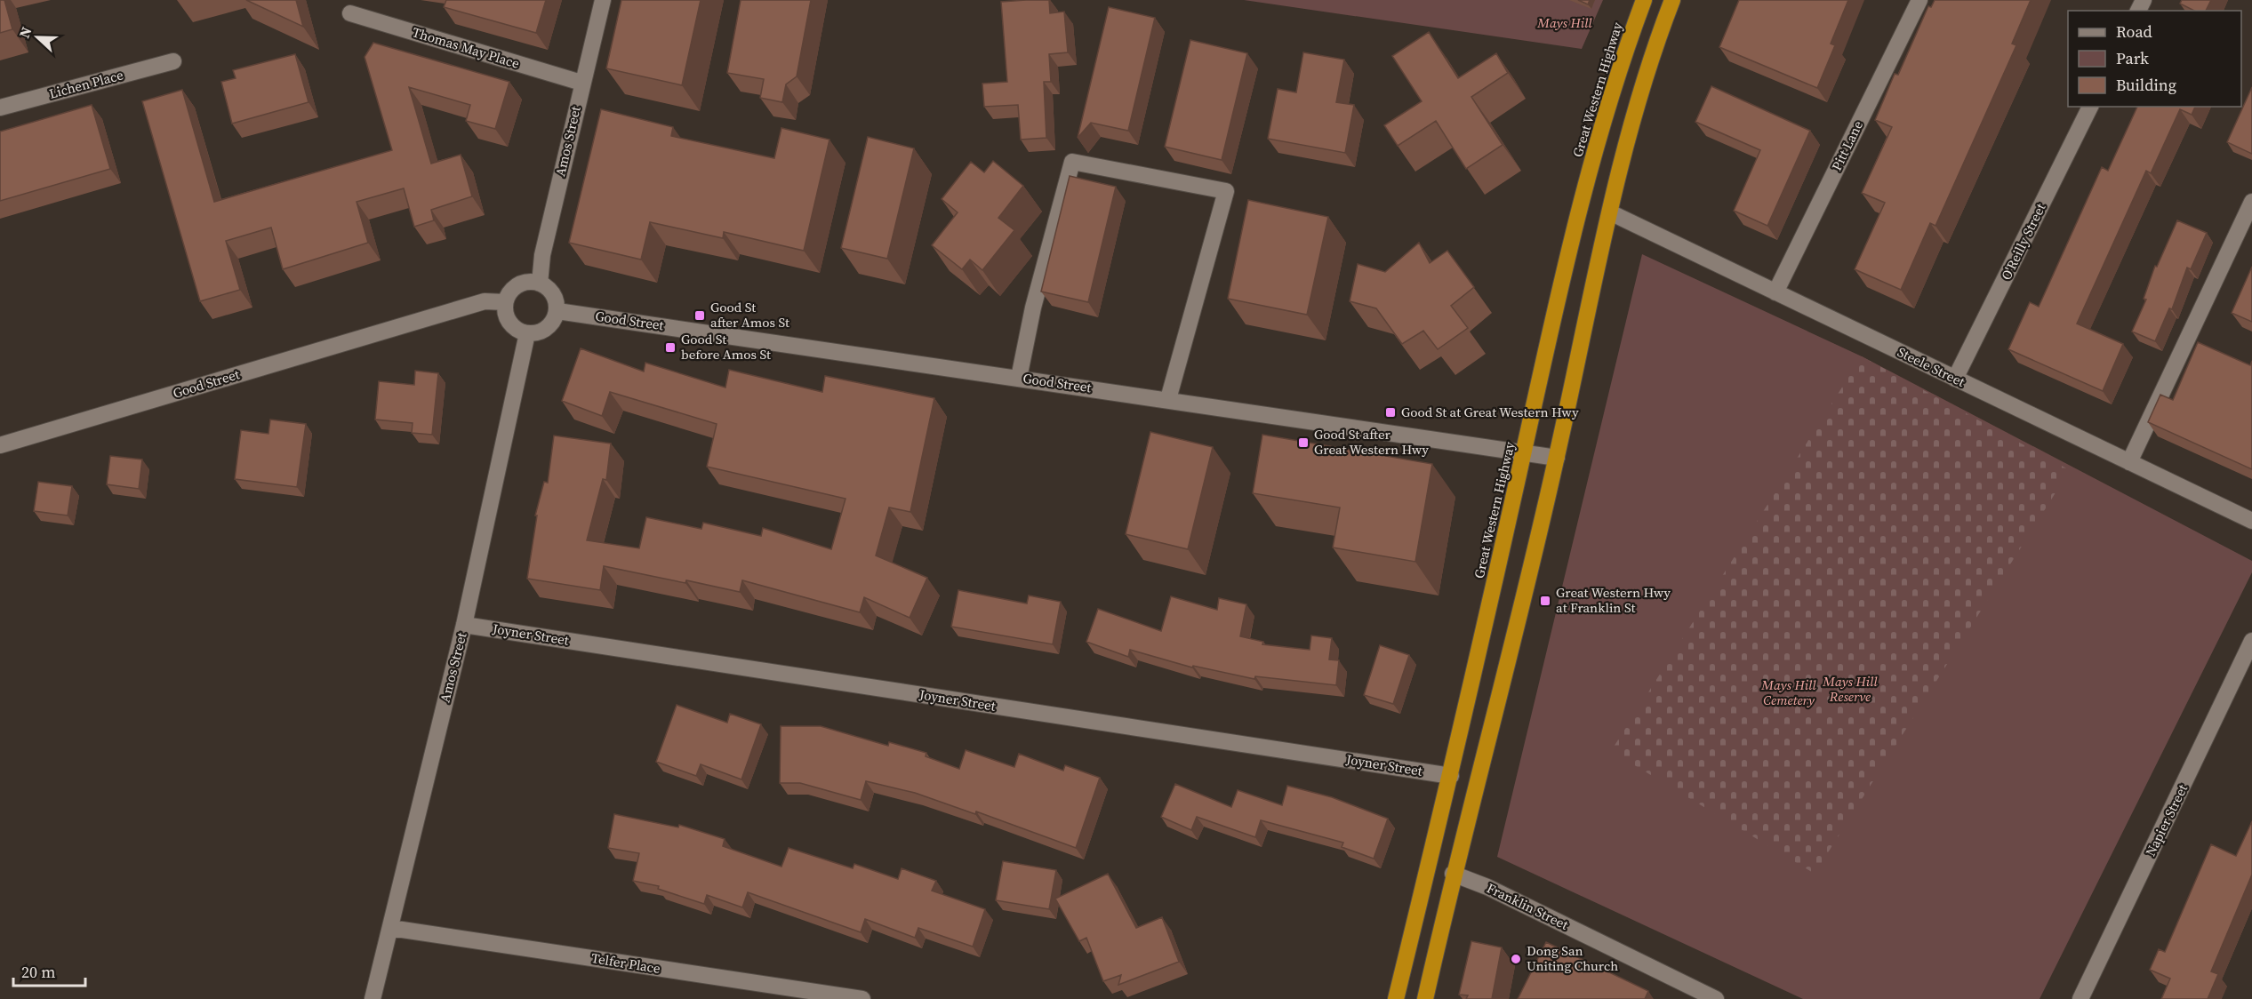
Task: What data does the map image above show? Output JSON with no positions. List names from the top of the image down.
{
  "streets": {
    "highway": ["Great Western Highway"],
    "street": [
      "Thomas May Place",
      "Lichen Place",
      "Amos Street",
      "Pitt Lane",
      "O'Reilly Street",
      "Good Street",
      "Steele Street",
      "Joyner Street",
      "Napier Street",
      "Franklin Street",
      "Telfer Place"
    ]
  },
  "crossings": [
    ["Thomas May Place", "Amos Street"],
    ["Great Western Highway", "Good Street"],
    ["Great Western Highway", "Joyner Street"],
    ["Amos Street", "Good Street"],
    ["Amos Street", "Joyner Street"],
    ["Amos Street", "Telfer Place"],
    ["Pitt Lane", "Steele Street"],
    ["O'Reilly Street", "Steele Street"]
  ],
  "parks": ["Mays Hill", "Mays Hill Reserve", "Mays Hill Cemetery"],
  "places": {
    "transit": [
      "Good St after Amos St",
      "Good St before Amos St",
      "Good St at Great Western Hwy",
      "Good St after Great Western Hwy",
      "Great Western Hwy at Franklin St"
    ],
    "other": ["Dong San Uniting Church"]
  },
  "legend": ["Road", "Park", "Building"],
  "scale_bar": "20 m",
  "north": "left"
}
